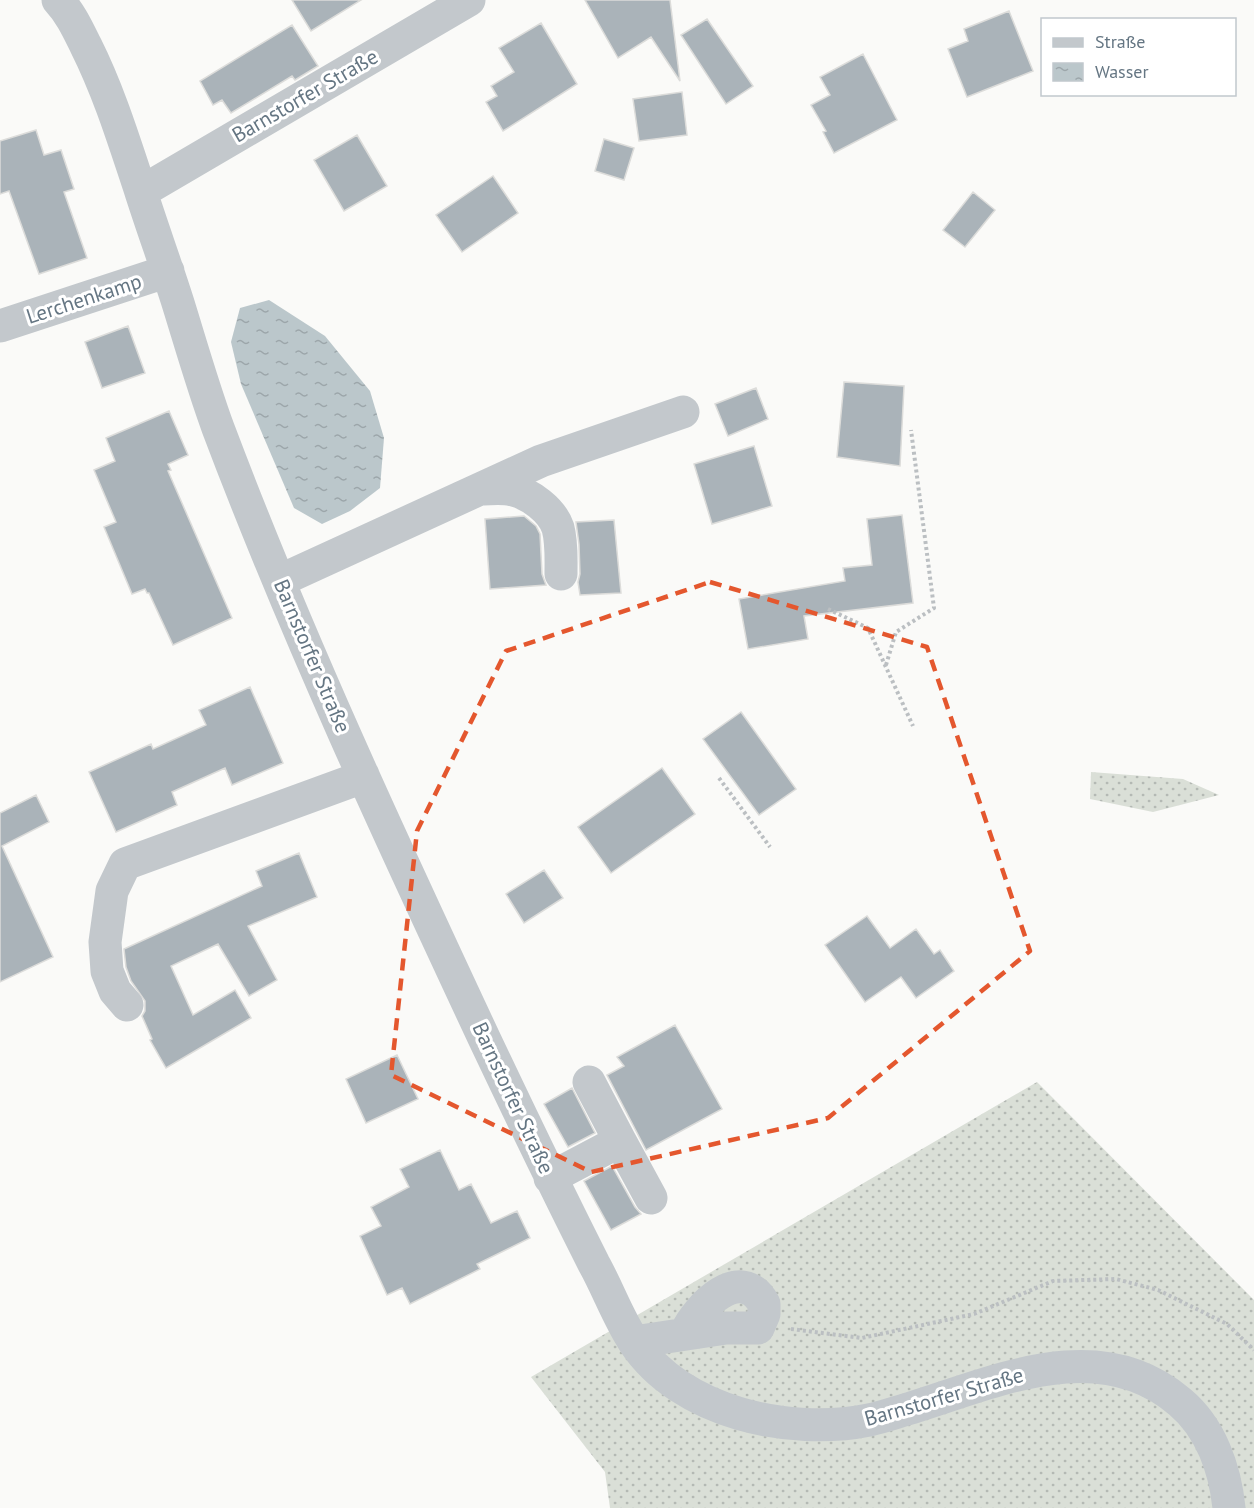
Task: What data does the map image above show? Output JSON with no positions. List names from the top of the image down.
{
  "streets": {
    "street": ["Barnstorfer Straße", "Lerchenkamp"]
  },
  "crossings": [
    ["Barnstorfer Straße", "Lerchenkamp"]
  ],
  "legend": ["Straße", "Wasser"]
}
